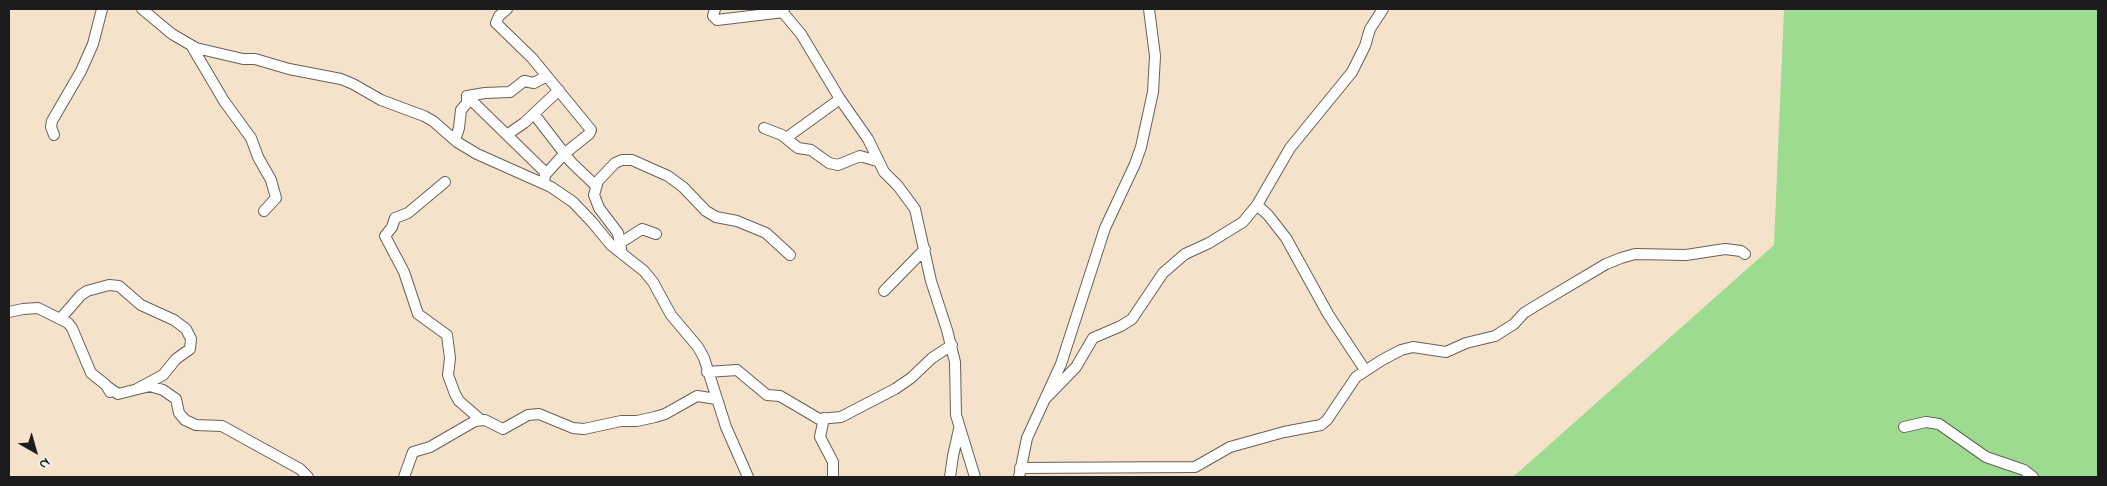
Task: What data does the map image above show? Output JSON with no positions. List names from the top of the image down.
{
  "north": "bottom right"
}
